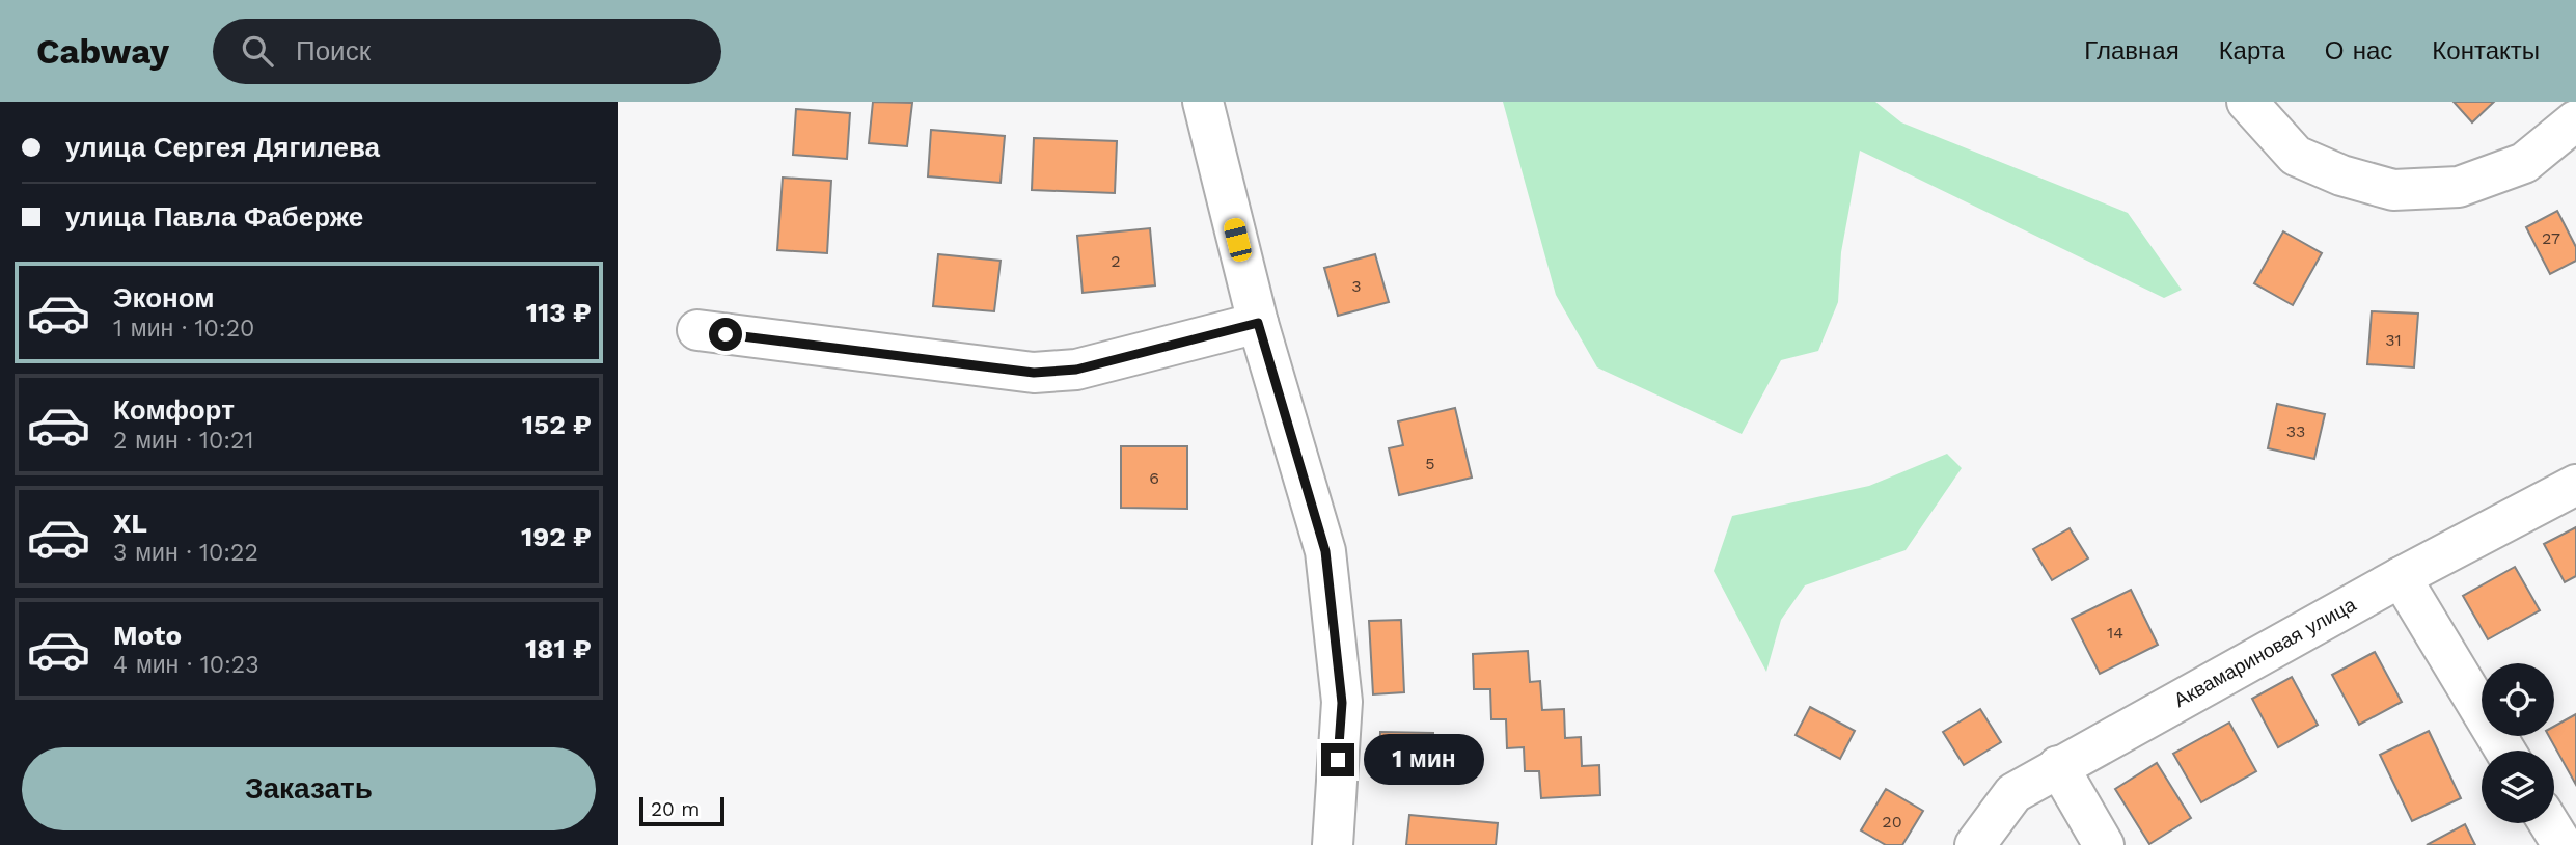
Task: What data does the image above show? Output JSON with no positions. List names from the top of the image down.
{
  "streets": {
    "street": ["Аквамариновая улица"]
  },
  "house_numbers": [
    "27",
    "2",
    "3",
    "31",
    "33",
    "5",
    "6",
    "14",
    "20"
  ],
  "scale_bar": "20 m",
  "page": {
    "header": "Cabway",
    "search": "Поиск",
    "nav": [
      "Главная",
      "Карта",
      "О нас",
      "Контакты"
    ],
    "banner": ["улица Сергея Дягилева", "улица Павла Фаберже"],
    "list": [
      {
        "name": "Эконом",
        "note": "1 мин · 10:20",
        "value": "113 ₽"
      },
      {
        "name": "Комфорт",
        "note": "2 мин · 10:21",
        "value": "152 ₽"
      },
      {
        "name": "XL",
        "note": "3 мин · 10:22",
        "value": "192 ₽"
      },
      {
        "name": "Moto",
        "note": "4 мин · 10:23",
        "value": "181 ₽"
      }
    ],
    "buttons": "Заказать",
    "bubble": "1 мин",
    "scale": "20 m"
  }
}
